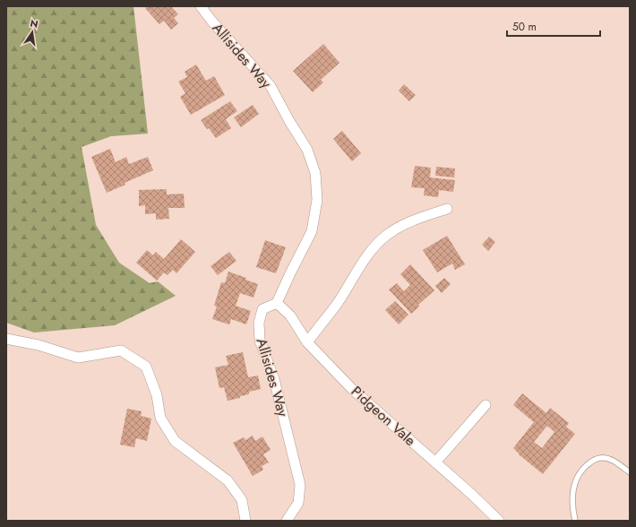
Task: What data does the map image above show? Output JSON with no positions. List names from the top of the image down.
{
  "streets": {
    "street": ["Allisides Way", "Pidgeon Vale"]
  },
  "crossings": [
    ["Allisides Way", "Pidgeon Vale"]
  ],
  "scale_bar": "50 m",
  "north": "top"
}
